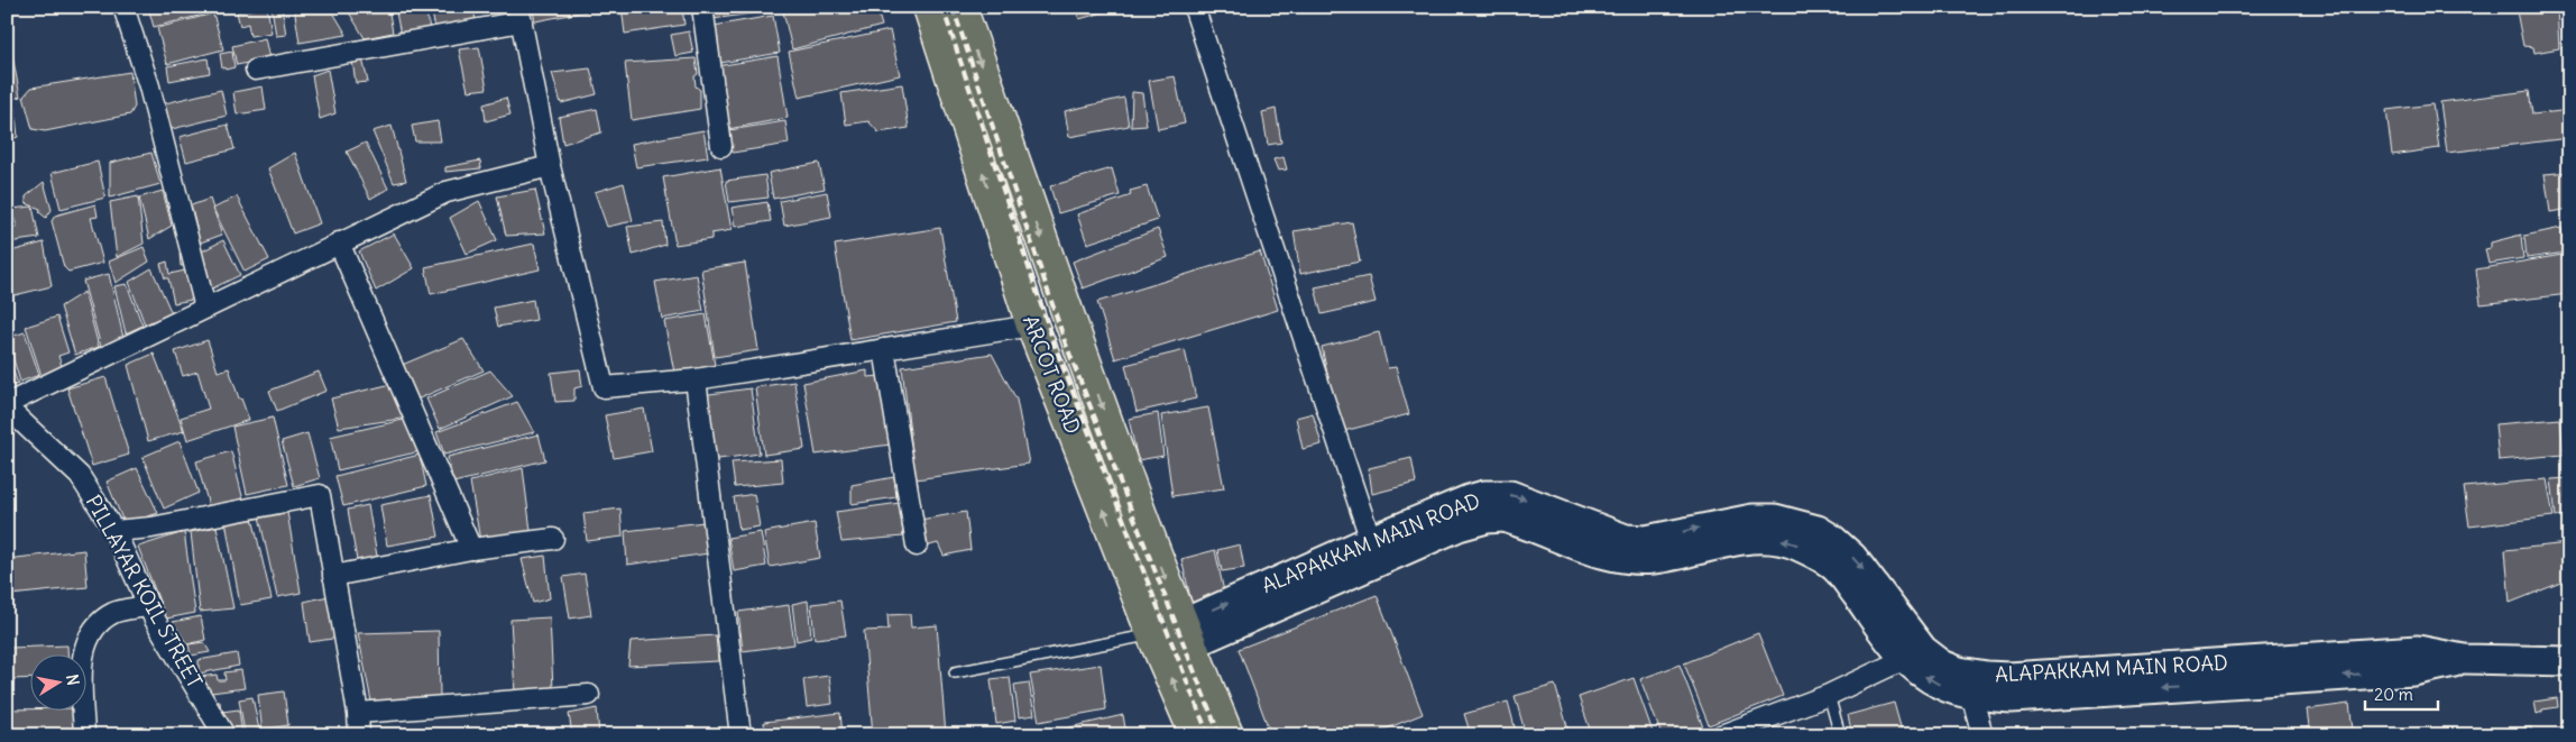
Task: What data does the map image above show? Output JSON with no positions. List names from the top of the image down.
{
  "streets": {
    "main road": ["ARCOT ROAD", "ALAPAKKAM MAIN ROAD"],
    "street": ["PILLAYAR KOIL STREET"]
  },
  "crossings": [
    ["ARCOT ROAD", "ALAPAKKAM MAIN ROAD"]
  ],
  "scale_bar": "20 m",
  "north": "right"
}
